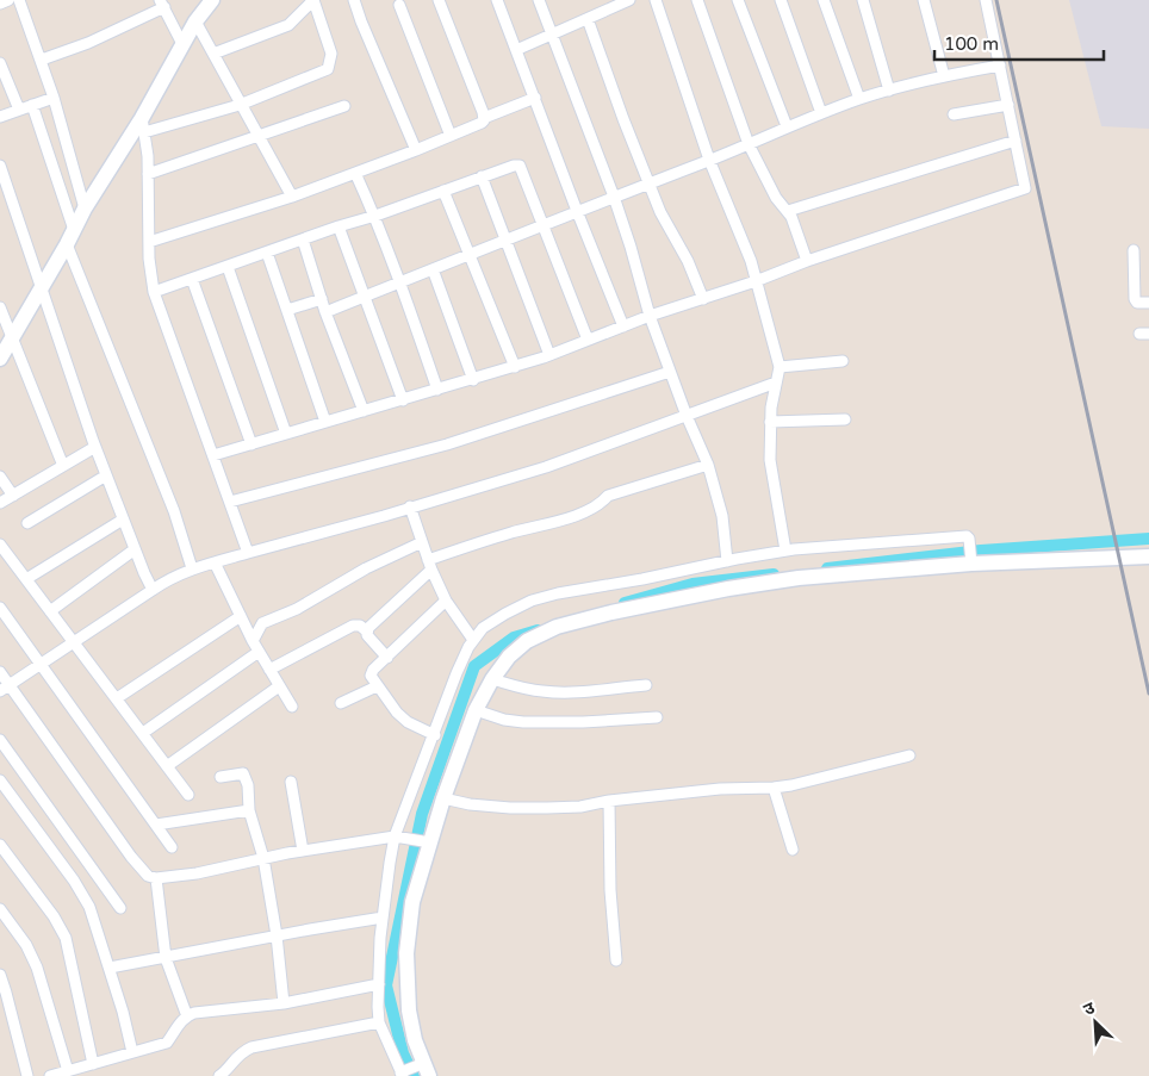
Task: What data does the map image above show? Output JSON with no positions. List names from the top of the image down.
{
  "scale_bar": "100 m",
  "north": "top left"
}
